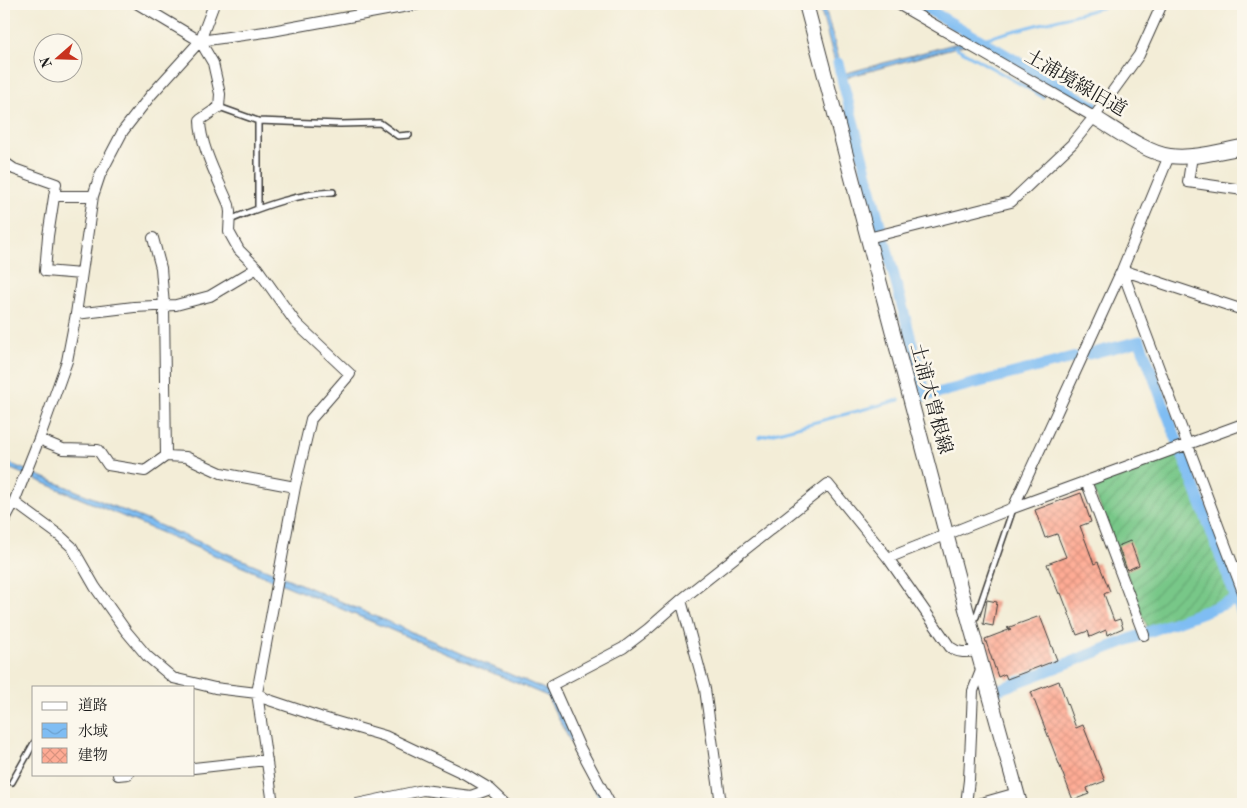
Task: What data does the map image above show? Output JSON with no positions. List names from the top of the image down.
{
  "streets": {
    "main road": ["土浦境線旧道", "土浦大曽根線"]
  },
  "legend": ["道路", "水域", "建物"],
  "north": "left"
}
